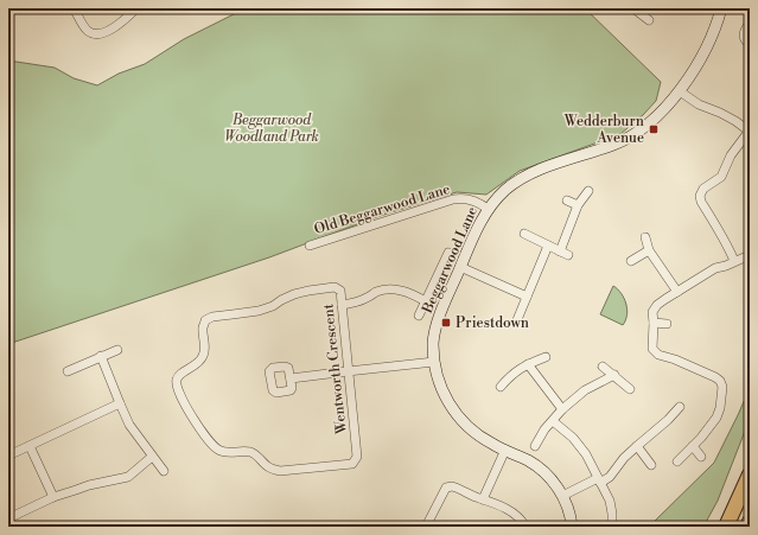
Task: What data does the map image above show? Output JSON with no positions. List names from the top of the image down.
{
  "streets": {
    "street": ["Old Beggarwood Lane", "Beggarwood Lane", "Wentworth Crescent"]
  },
  "crossings": [
    ["Old Beggarwood Lane", "Beggarwood Lane"]
  ],
  "parks": ["Beggarwood Woodland Park"],
  "places": {
    "transit": ["Wedderburn Avenue", "Priestdown"]
  }
}
